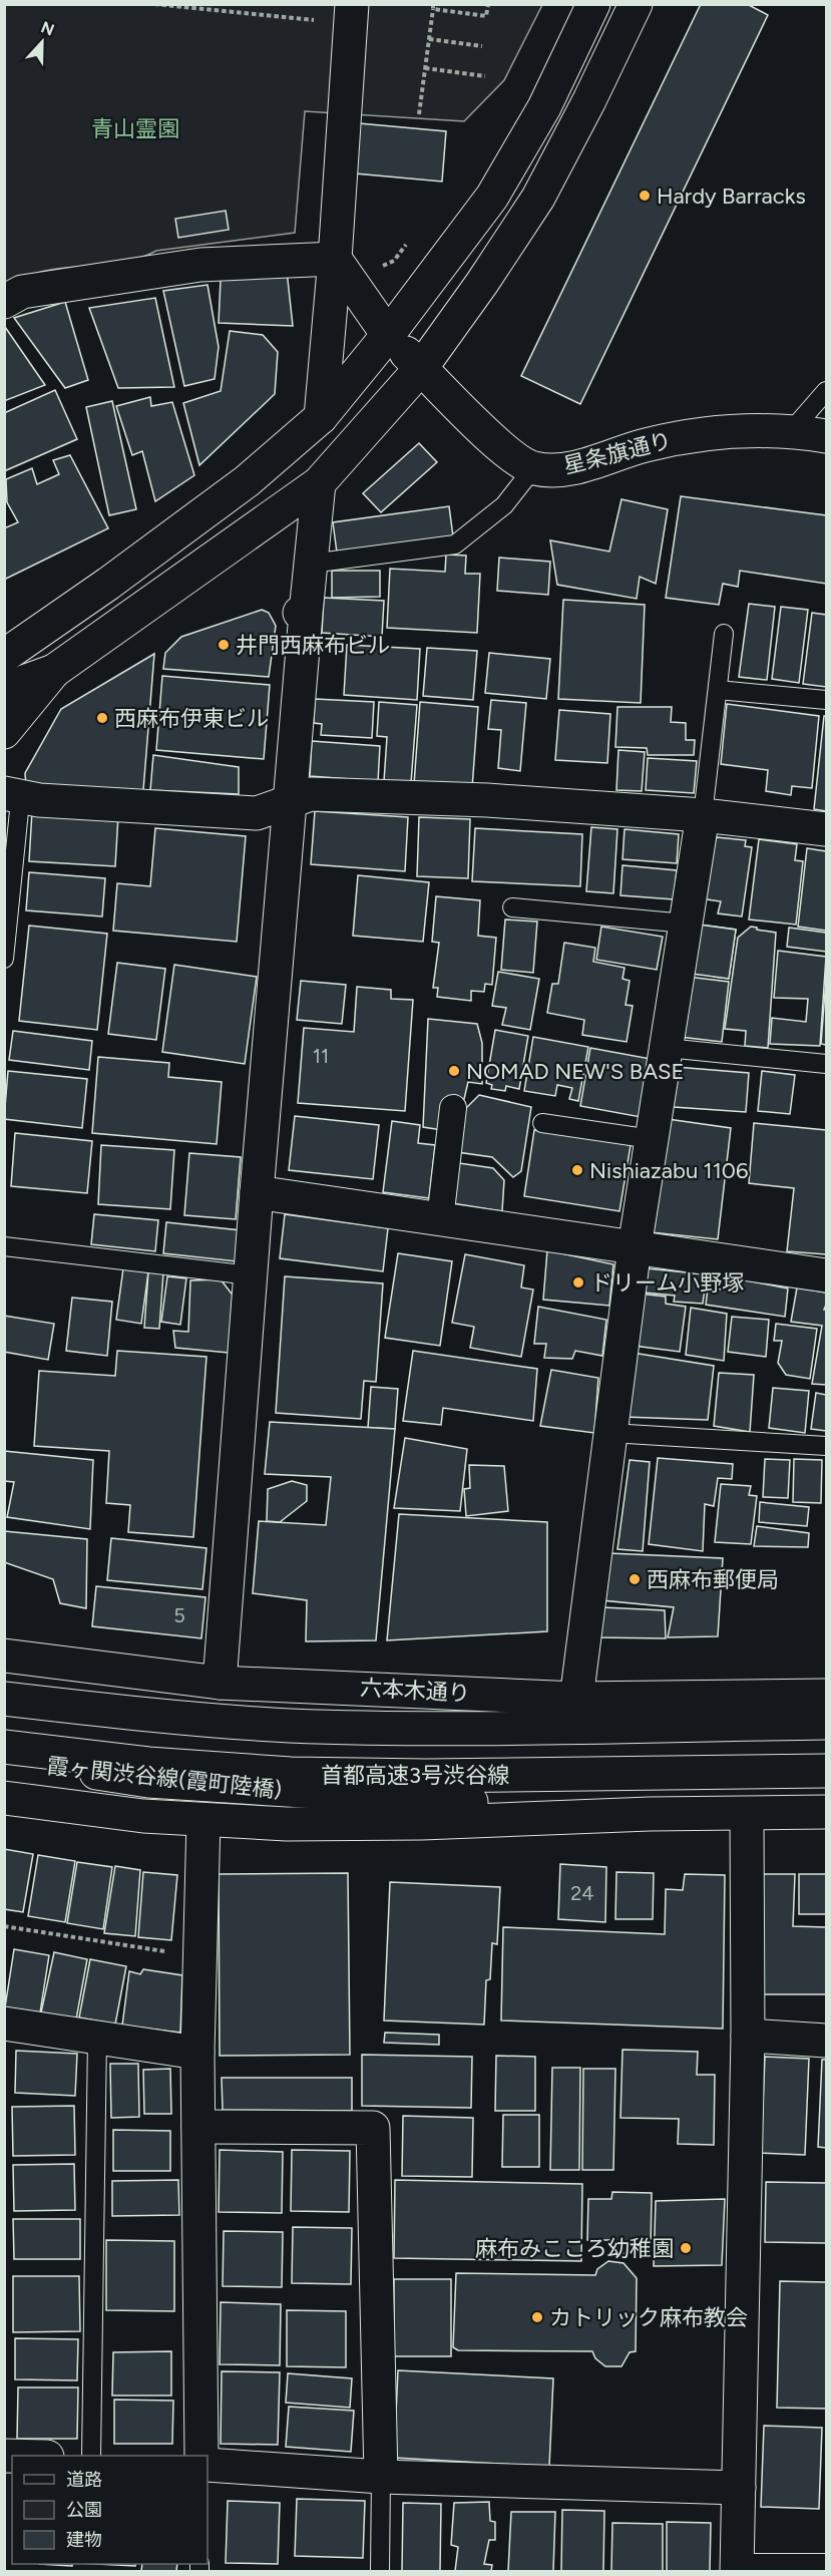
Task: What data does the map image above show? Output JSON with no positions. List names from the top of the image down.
{
  "streets": {
    "main road": [
      "星条旗通り",
      "六本木通り",
      "首都高速3号渋谷線",
      "霞ヶ関渋谷線(霞町陸橋)"
    ]
  },
  "parks": ["青山霊園"],
  "places": [
    "Hardy Barracks",
    "井門西麻布ビル",
    "西麻布伊東ビル",
    "NOMAD NEW'S BASE",
    "Nishiazabu 1106",
    "ドリーム小野塚",
    "西麻布郵便局",
    "麻布みこころ幼稚園",
    "カトリック麻布教会"
  ],
  "house_numbers": ["11", "5", "24"],
  "legend": ["道路", "公園", "建物"],
  "north": "top"
}
